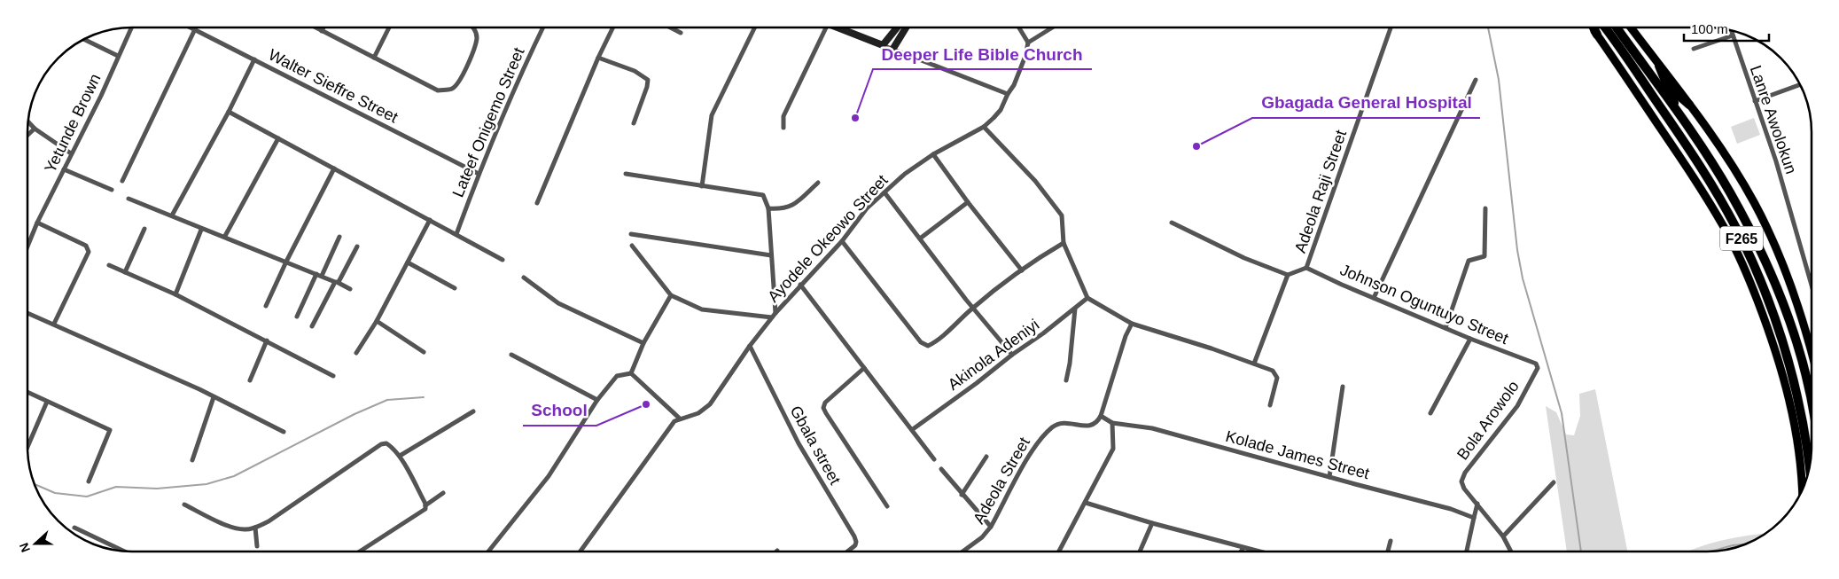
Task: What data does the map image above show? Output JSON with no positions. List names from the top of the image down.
{
  "streets": {
    "highway": ["F265"],
    "street": [
      "Walter Sieffre Street",
      "Lanre Awolokun",
      "Lateef Onigemo Street",
      "Yetunde Brown",
      "Adeola Raji Street",
      "Ayodele Okeowo Street",
      "Johnson Oguntuyo Street",
      "Akinola Adeniyi",
      "Bola Arowolo",
      "Gbala street",
      "Kolade James Street",
      "Adeola Street"
    ]
  },
  "crossings": [
    ["Walter Sieffre Street", "Lateef Onigemo Street"],
    ["Adeola Raji Street", "Johnson Oguntuyo Street"],
    ["Ayodele Okeowo Street", "Gbala street"],
    ["Johnson Oguntuyo Street", "Bola Arowolo"],
    ["Kolade James Street", "Adeola Street"]
  ],
  "places": ["Deeper Life Bible Church", "Gbagada General Hospital", "School"],
  "scale_bar": "100 m",
  "north": "left"
}
